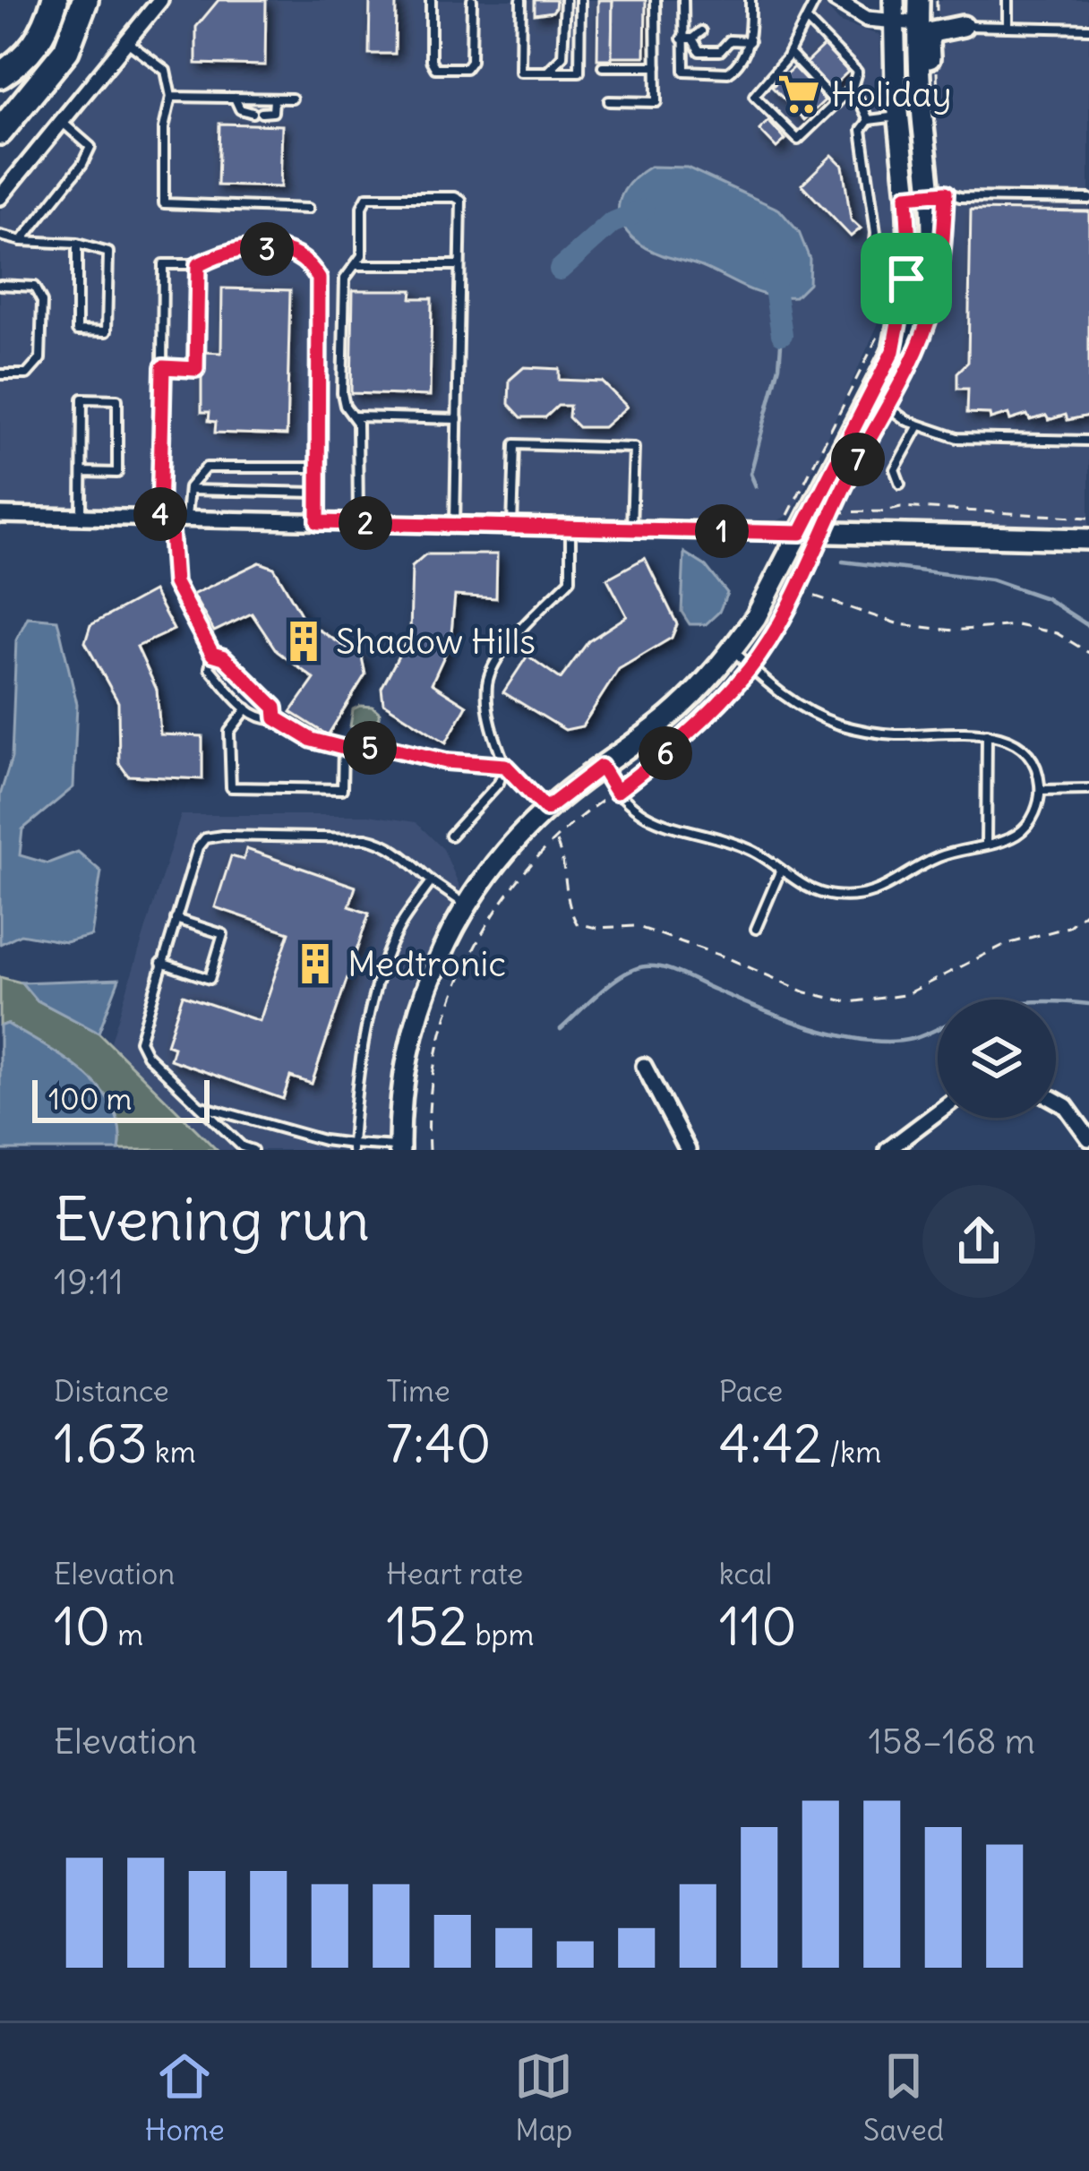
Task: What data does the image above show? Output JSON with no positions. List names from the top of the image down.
{
  "places": {
    "supermarket": ["Holiday"],
    "building": ["Shadow Hills", "Medtronic"]
  },
  "scale_bar": "100 m",
  "page": {
    "pins": [
      "3",
      "7",
      "4",
      "2",
      "1",
      "5",
      "6"
    ],
    "scale": "100 m",
    "heading": ["Evening run", "19:11"],
    "stats": [
      ["Distance", "1.63 km"],
      ["Time", "7:40"],
      ["Pace", "4:42 /km"],
      ["Elevation", "10 m"],
      ["Heart rate", "152 bpm"],
      ["kcal", "110"]
    ],
    "chart": ["Elevation", "158–168 m"],
    "tabs": ["Home", "Map", "Saved"]
  }
}
